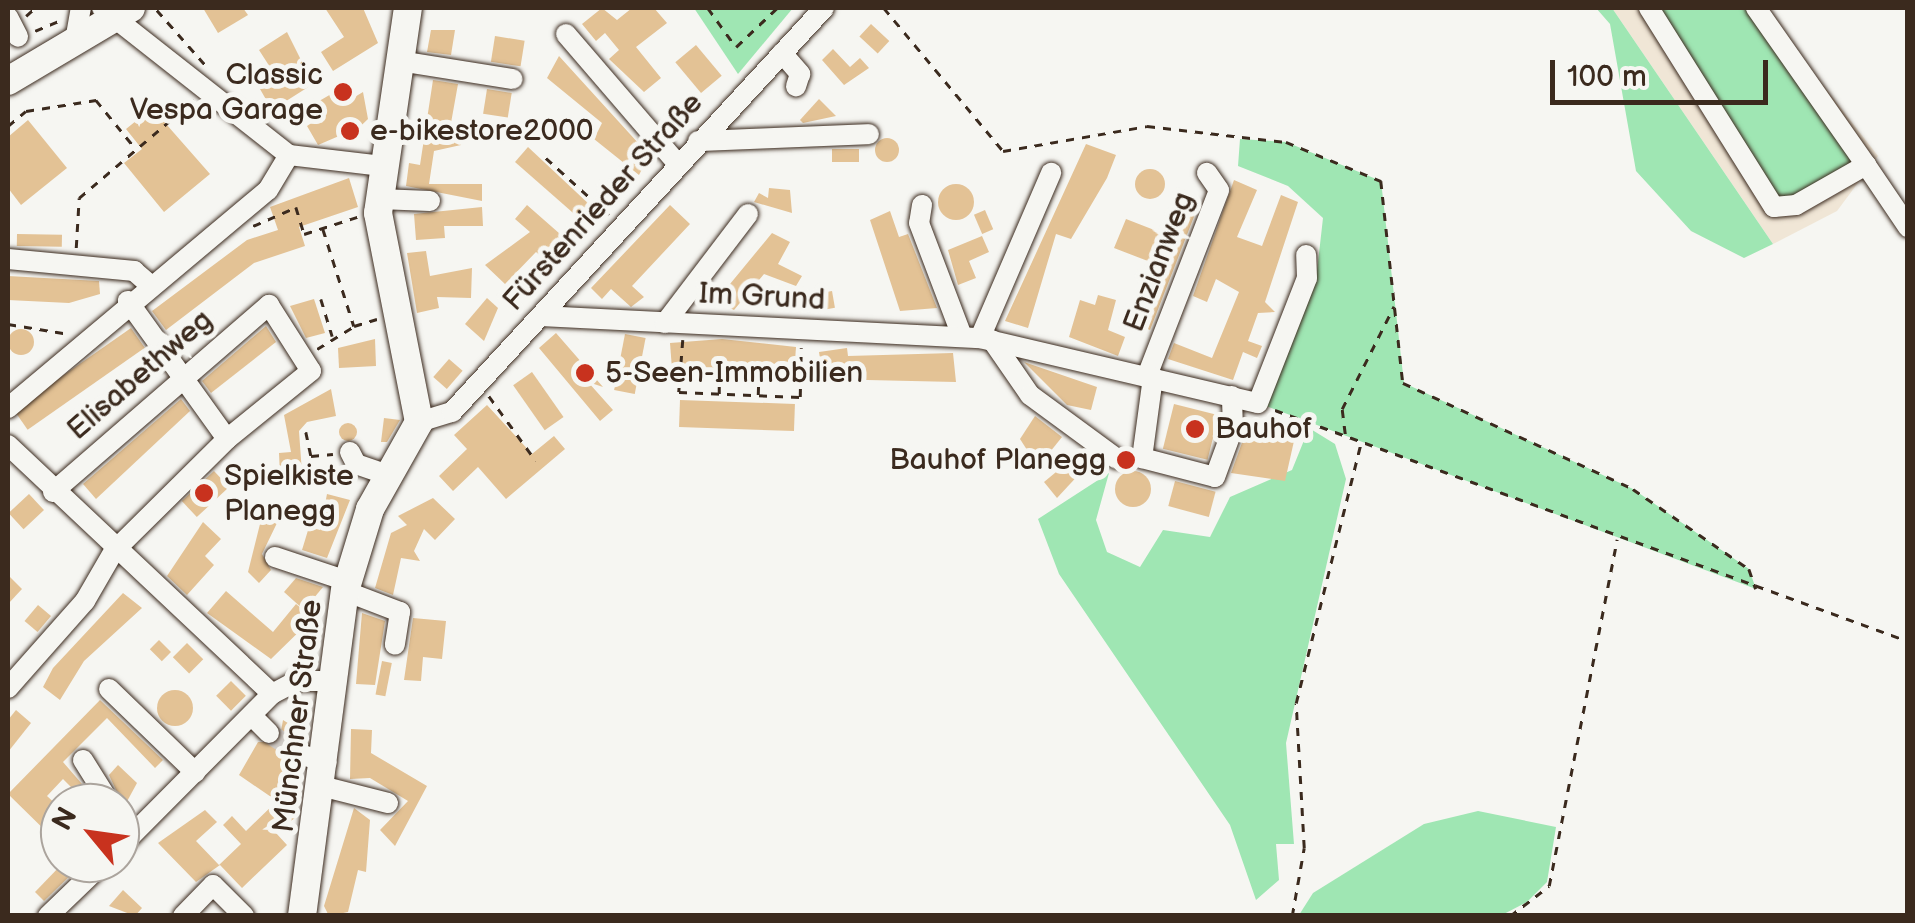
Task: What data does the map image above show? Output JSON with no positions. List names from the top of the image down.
{
  "streets": {
    "main road": ["Münchner Straße"],
    "street": [
      "Fürstenrieder Straße",
      "Enzianweg",
      "Im Grund",
      "Elisabethweg"
    ]
  },
  "crossings": [
    ["Fürstenrieder Straße", "Im Grund"],
    ["Fürstenrieder Straße", "Münchner Straße"],
    ["Enzianweg", "Im Grund"]
  ],
  "places": [
    "Classic Vespa Garage",
    "e-bikestore2000",
    "5-Seen-Immobilien",
    "Bauhof",
    "Bauhof Planegg",
    "Spielkiste Planegg"
  ],
  "scale_bar": "100 m",
  "north": "top left"
}
